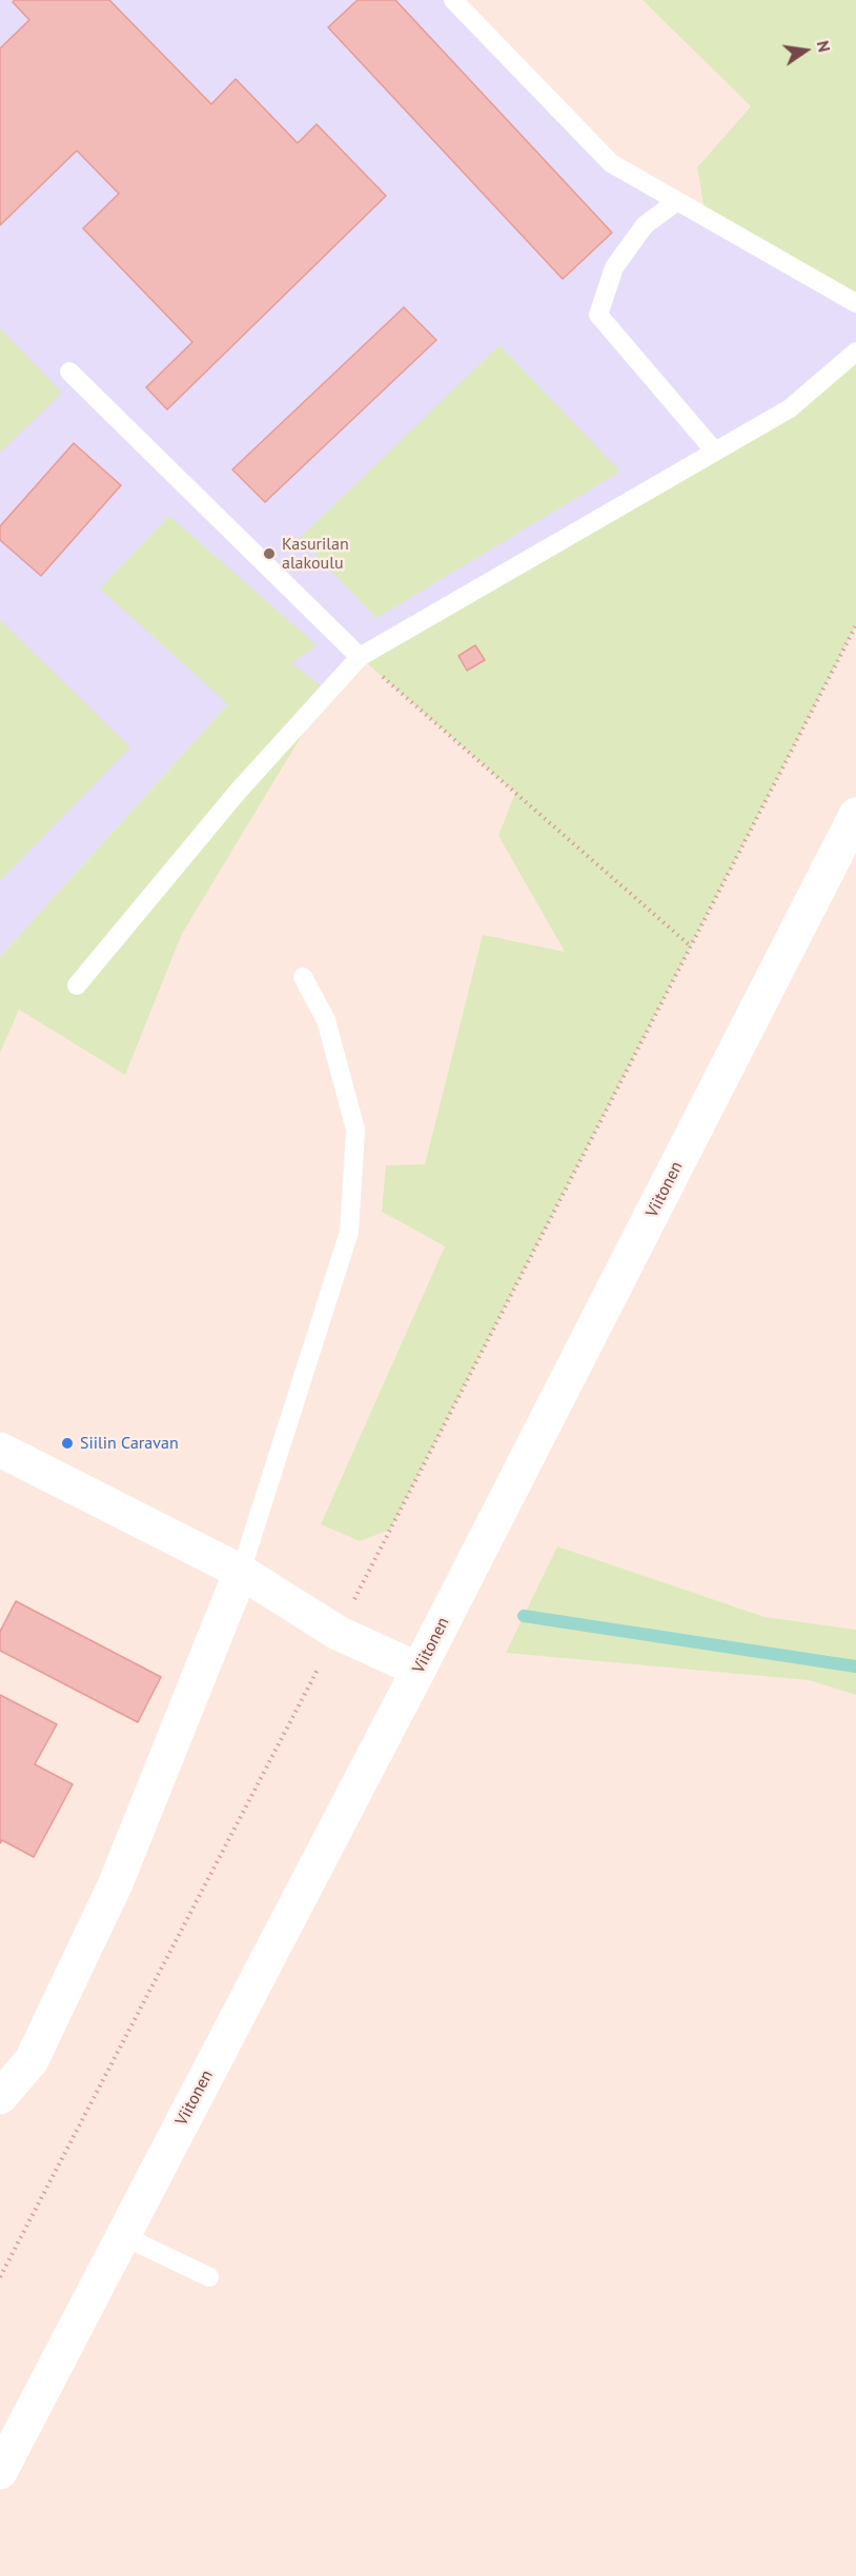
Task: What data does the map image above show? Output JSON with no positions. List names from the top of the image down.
{
  "streets": {
    "main road": ["Viitonen"]
  },
  "places": ["Kasurilan alakoulu", "Siilin Caravan"],
  "north": "right"
}
